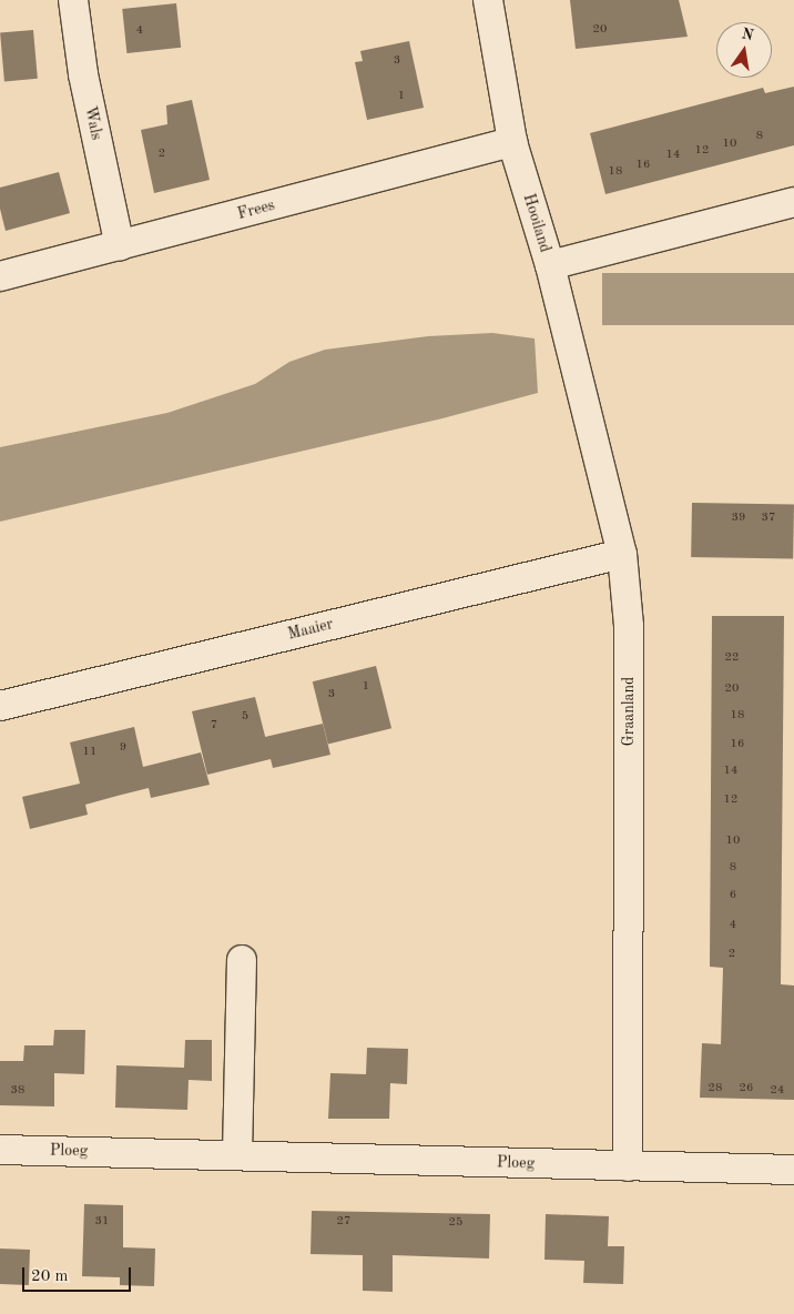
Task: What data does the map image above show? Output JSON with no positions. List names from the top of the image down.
{
  "streets": {
    "street": [
      "Wals",
      "Frees",
      "Hooiland",
      "Maaier",
      "Graanland",
      "Ploeg"
    ]
  },
  "crossings": [
    ["Wals", "Frees"],
    ["Frees", "Hooiland"],
    ["Hooiland", "Graanland"],
    ["Maaier", "Graanland"],
    ["Graanland", "Ploeg"]
  ],
  "house_numbers": [
    "20",
    "4",
    "3",
    "1",
    "8",
    "10",
    "12",
    "2",
    "14",
    "16",
    "18",
    "39",
    "37",
    "22",
    "1",
    "20",
    "3",
    "18",
    "5",
    "7",
    "16",
    "9",
    "11",
    "14",
    "12",
    "10",
    "8",
    "6",
    "4",
    "2",
    "28",
    "26",
    "38",
    "24",
    "31",
    "27",
    "25"
  ],
  "scale_bar": "20 m",
  "north": "top"
}
